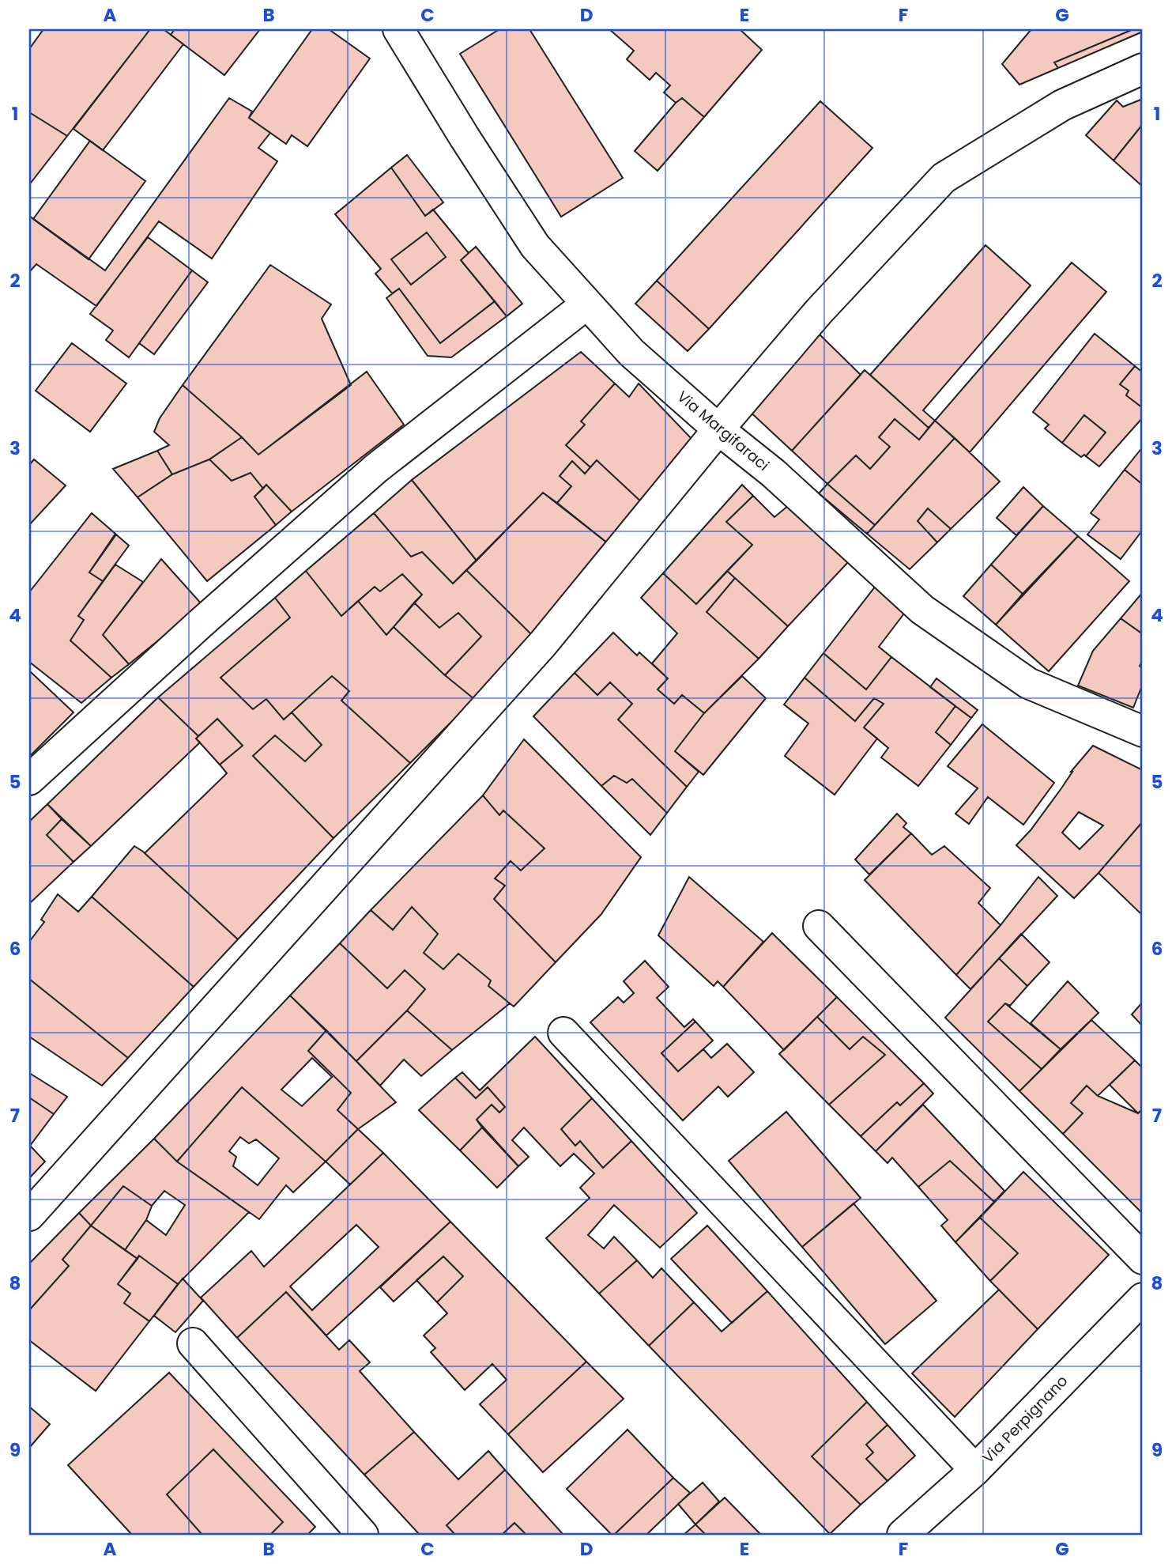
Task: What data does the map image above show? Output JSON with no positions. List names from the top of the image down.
{
  "streets": {
    "street": ["Via Margifaraci", "Via Perpignano"]
  },
  "grid": {
    "columns": [
      "A",
      "B",
      "C",
      "D",
      "E",
      "F",
      "G"
    ],
    "rows": [
      "1",
      "2",
      "3",
      "4",
      "5",
      "6",
      "7",
      "8",
      "9"
    ]
  }
}
